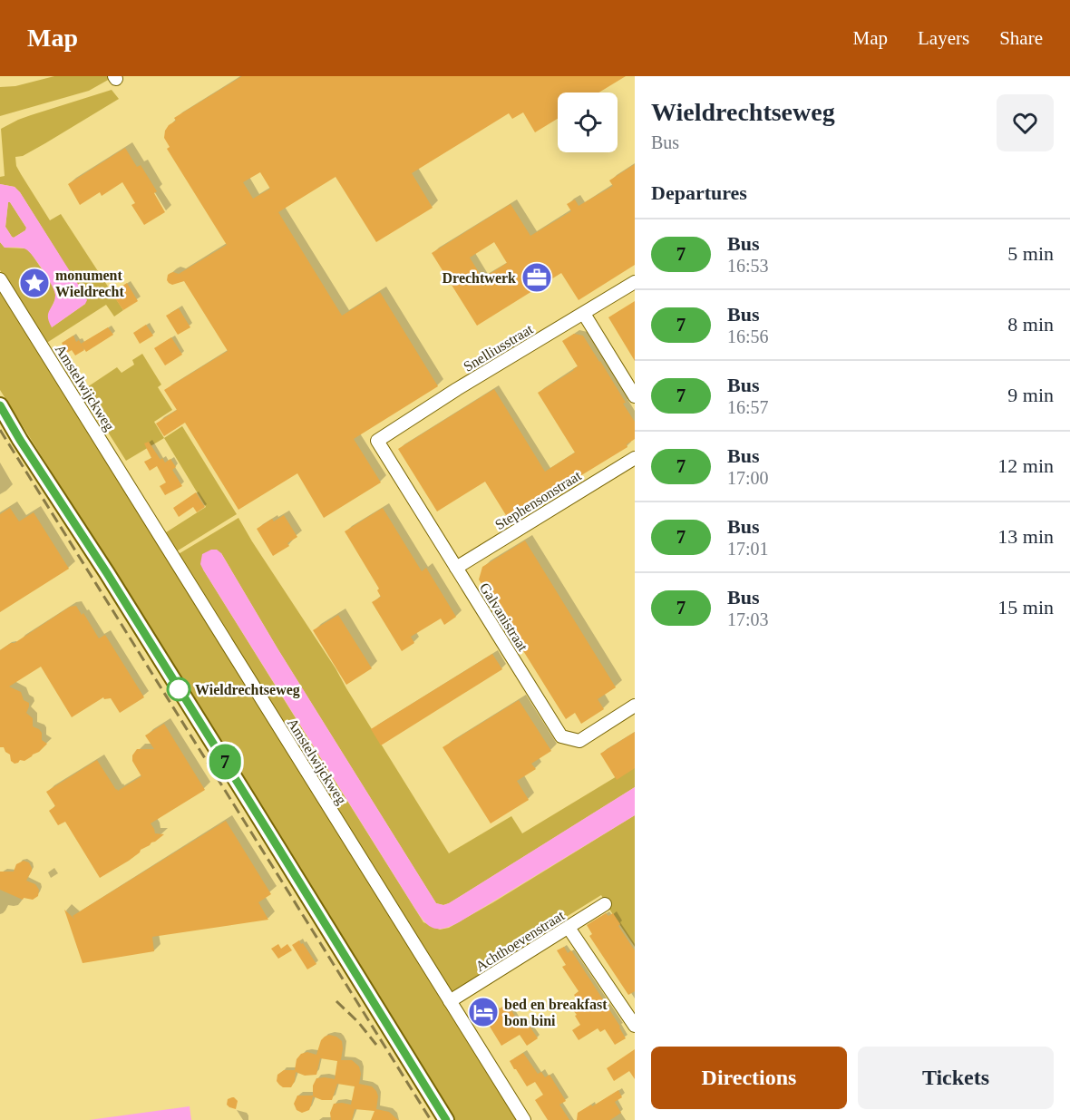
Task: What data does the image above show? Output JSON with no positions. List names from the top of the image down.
{
  "streets": {
    "street": [
      "Snelliusstraat",
      "Amstelwijckweg",
      "Stephensonstraat",
      "Galvanistraat",
      "Achthoevenstraat"
    ]
  },
  "crossings": [
    ["Snelliusstraat", "Galvanistraat"],
    ["Amstelwijckweg", "Achthoevenstraat"],
    ["Stephensonstraat", "Galvanistraat"]
  ],
  "places": {
    "office": ["Drechtwerk"],
    "place": ["monument Wieldrecht"],
    "other": ["Wieldrechtseweg"],
    "hotel": ["bed en breakfast bon bini"]
  },
  "lines": ["bus line 7"],
  "page": {
    "header": "Map",
    "nav": ["Map", "Layers", "Share"],
    "on_map": "7",
    "heading": [
      ["Wieldrechtseweg", "Bus"],
      "Departures"
    ],
    "list": [
      {
        "mark": "7",
        "name": "Bus",
        "note": "16:53",
        "value": "5 min"
      },
      {
        "mark": "7",
        "name": "Bus",
        "note": "16:56",
        "value": "8 min"
      },
      {
        "mark": "7",
        "name": "Bus",
        "note": "16:57",
        "value": "9 min"
      },
      {
        "mark": "7",
        "name": "Bus",
        "note": "17:00",
        "value": "12 min"
      },
      {
        "mark": "7",
        "name": "Bus",
        "note": "17:01",
        "value": "13 min"
      },
      {
        "mark": "7",
        "name": "Bus",
        "note": "17:03",
        "value": "15 min"
      }
    ],
    "buttons": ["Directions", "Tickets"]
  }
}
